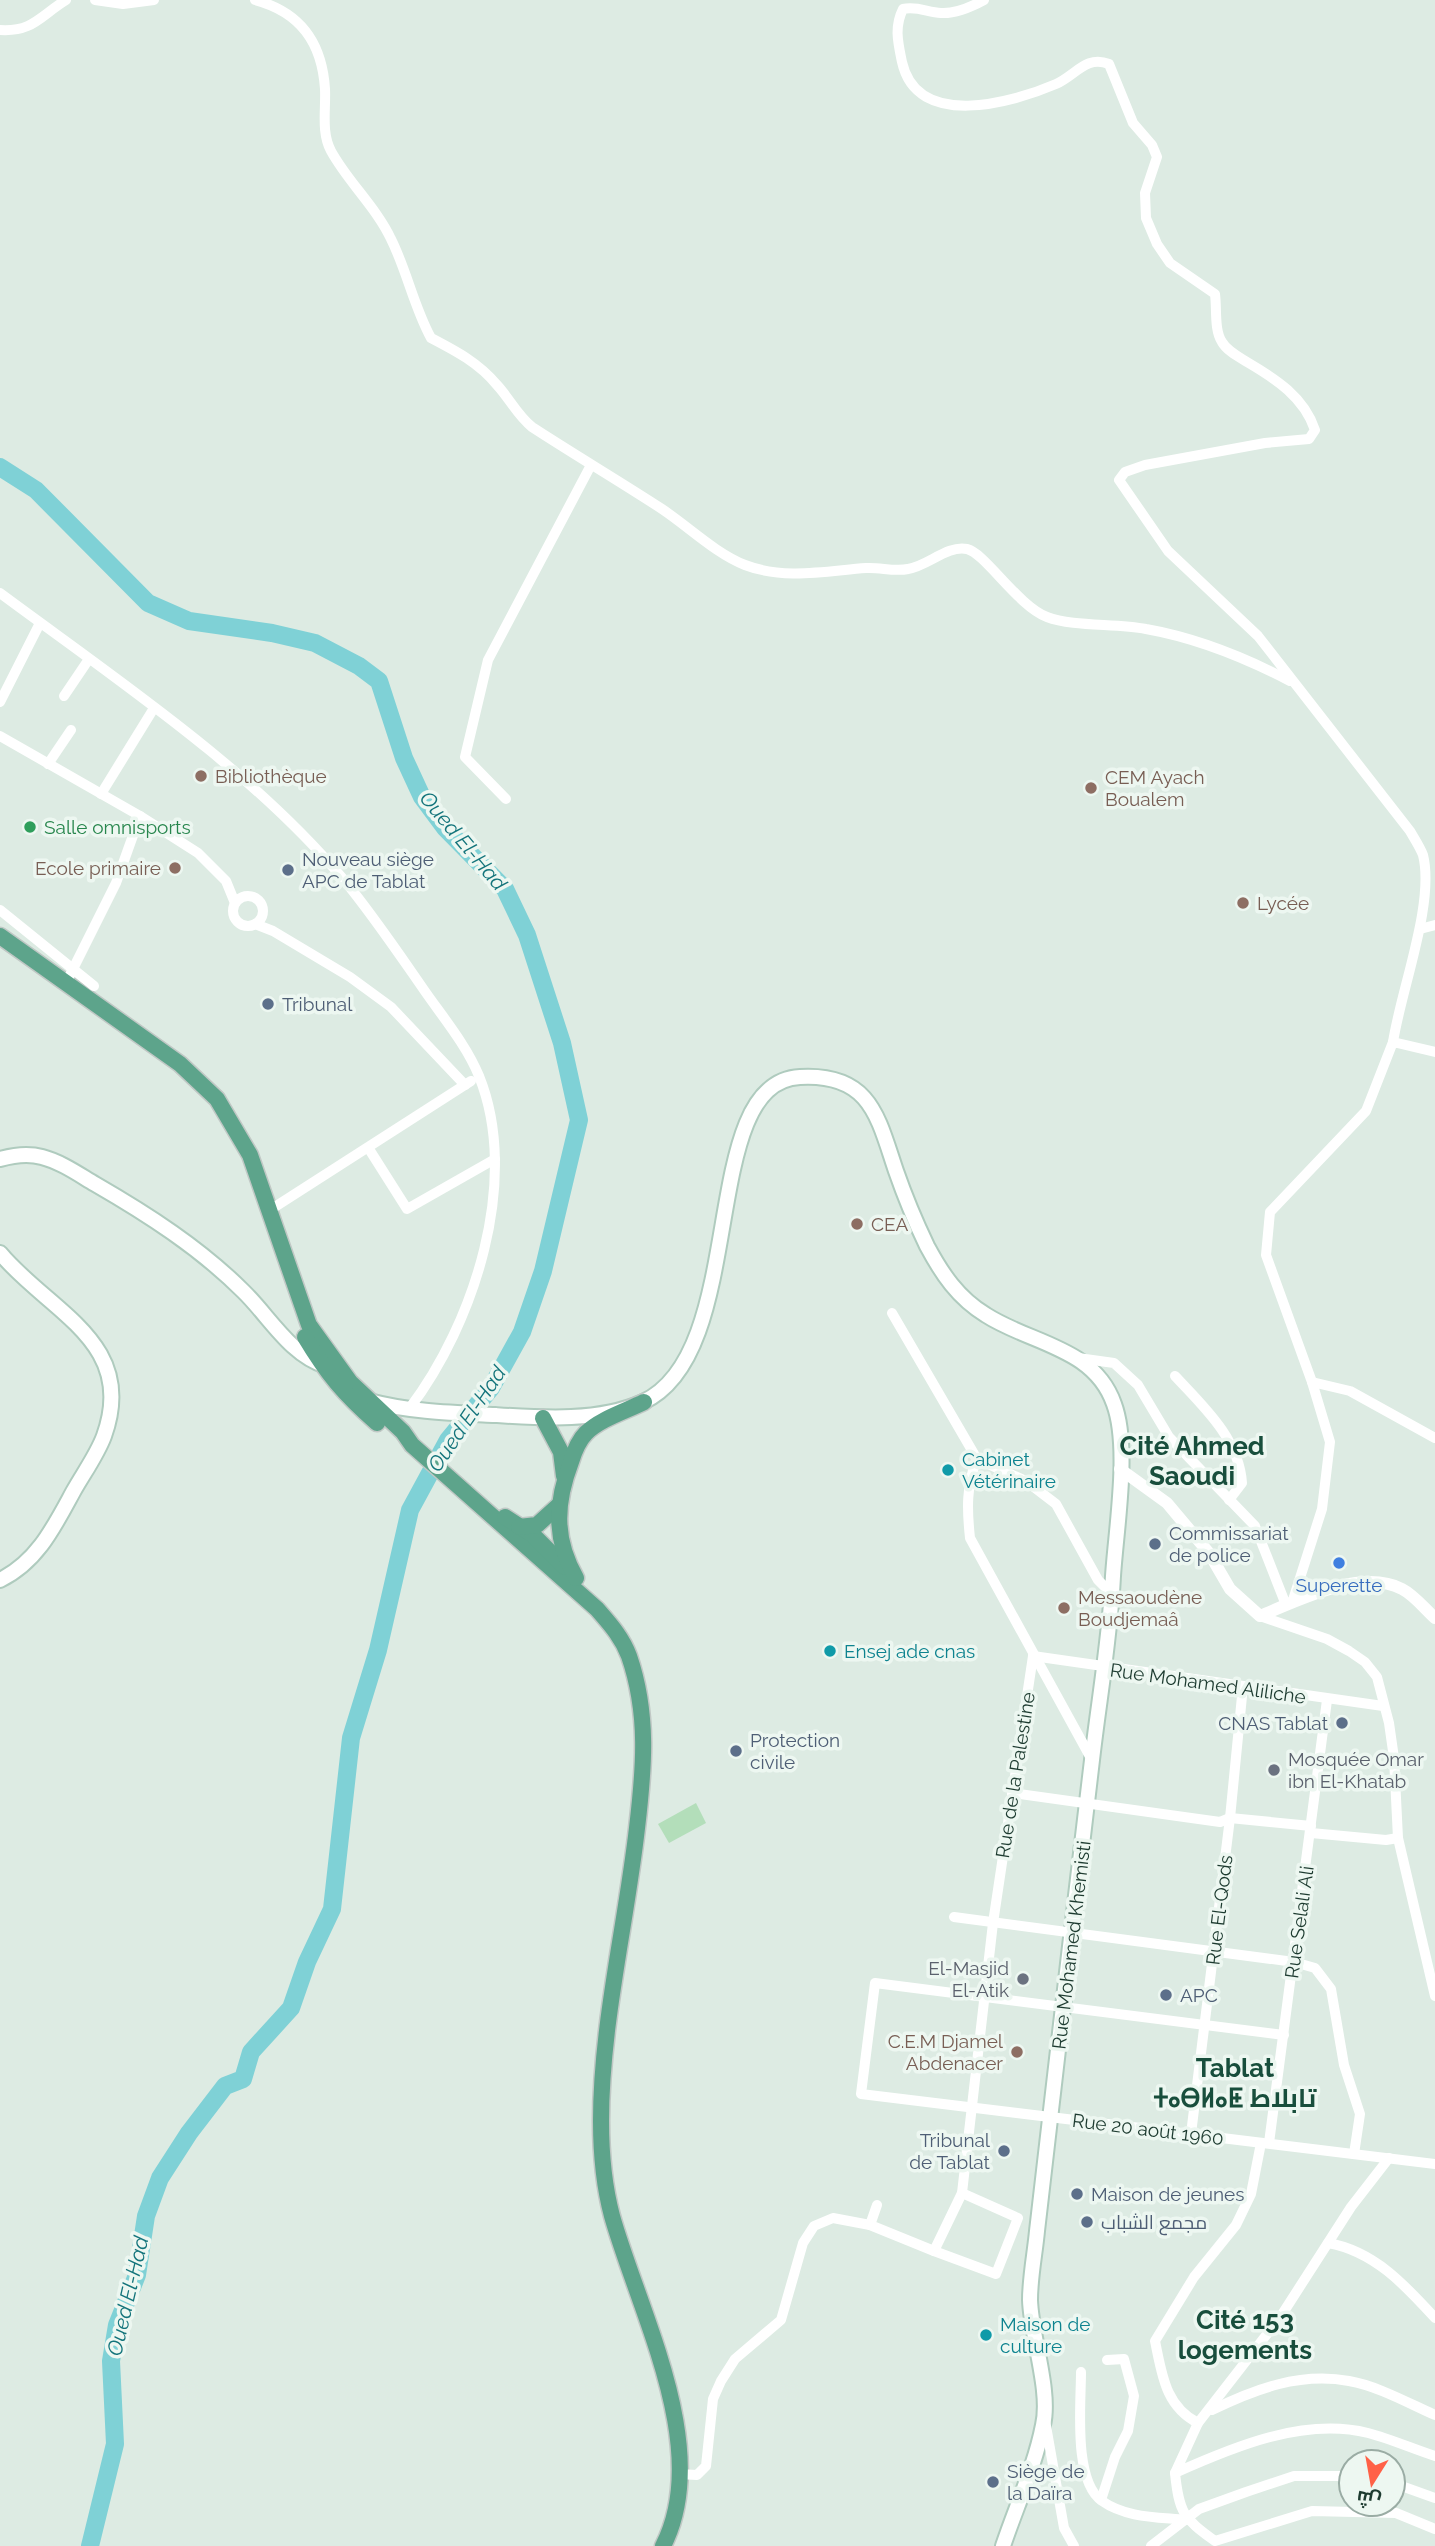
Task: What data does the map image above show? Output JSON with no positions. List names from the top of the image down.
{
  "streets": {
    "main road": ["Rue Mohamed Khemisti"],
    "street": [
      "Rue Mohamed Aliliche",
      "Rue de la Palestine",
      "Rue El-Qods",
      "Rue Selali Ali",
      "Rue 20 août 1960"
    ]
  },
  "crossings": [
    ["Rue Mohamed Aliliche", "Rue de la Palestine"],
    ["Rue Mohamed Aliliche", "Rue El-Qods"],
    ["Rue Mohamed Aliliche", "Rue Selali Ali"],
    ["Rue Mohamed Aliliche", "Rue Mohamed Khemisti"],
    ["Rue de la Palestine", "Rue 20 août 1960"],
    ["Rue El-Qods", "Rue 20 août 1960"],
    ["Rue Selali Ali", "Rue 20 août 1960"],
    ["Rue Mohamed Khemisti", "Rue 20 août 1960"]
  ],
  "districts": ["Cité Ahmed Saoudi", "Tablat ⵜⴰⴱⵍⴰⵟ تابلاط", "Cité 153 logements"],
  "water": ["Oued El-Had"],
  "places": [
    "Bibliothèque",
    "CEM Ayach Boualem",
    "Salle omnisports",
    "Ecole primaire",
    "Nouveau siège APC de Tablat",
    "Lycée",
    "Tribunal",
    "CEA",
    "Cabinet Vétérinaire",
    "Commissariat de police",
    "Superette",
    "Messaoudène Boudjemaâ",
    "Ensej ade cnas",
    "CNAS Tablat",
    "Protection civile",
    "Mosquée Omar ibn El-Khatab",
    "El-Masjid El-Atik",
    "APC",
    "C.E.M Djamel Abdenacer",
    "Tribunal de Tablat",
    "Maison de jeunes",
    "مجمع الشباب",
    "Maison de culture",
    "Siège de la Daïra"
  ],
  "north": "bottom"
}
